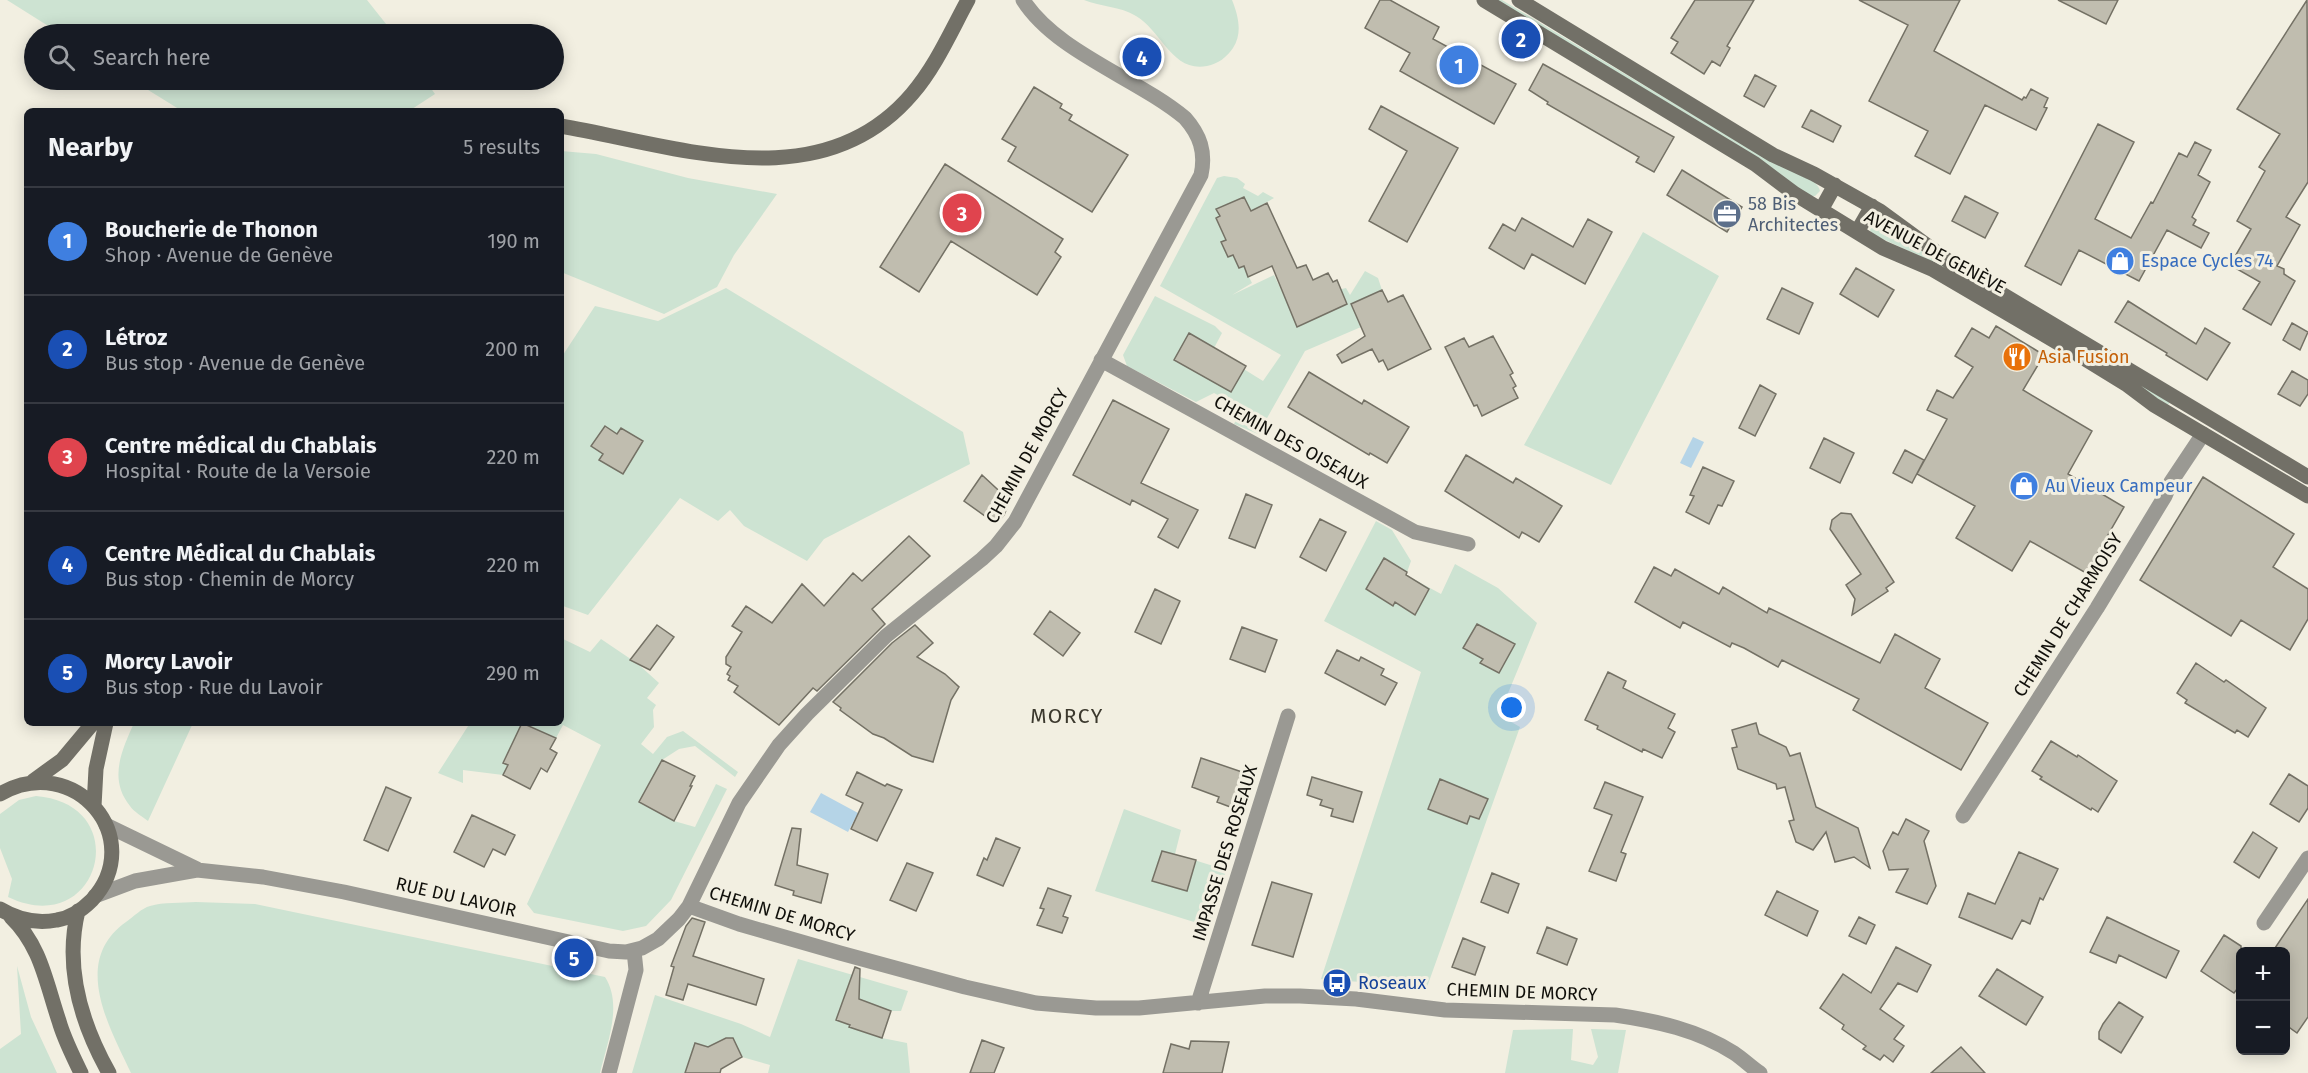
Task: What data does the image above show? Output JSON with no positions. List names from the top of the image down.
{
  "streets": {
    "main road": ["AVENUE DE GENÈVE"],
    "street": [
      "CHEMIN DES OISEAUX",
      "CHEMIN DE MORCY",
      "CHEMIN DE CHARMOISY",
      "IMPASSE DES ROSEAUX",
      "RUE DU LAVOIR"
    ]
  },
  "crossings": [
    ["AVENUE DE GENÈVE", "CHEMIN DE CHARMOISY"],
    ["CHEMIN DES OISEAUX", "CHEMIN DE MORCY"],
    ["CHEMIN DE MORCY", "IMPASSE DES ROSEAUX"]
  ],
  "districts": ["MORCY"],
  "places": {
    "office": ["58 Bis Architectes"],
    "shop": ["Espace Cycles 74", "Au Vieux Campeur"],
    "restaurant": ["Asia Fusion"],
    "bus stop": ["Roseaux"]
  },
  "page": {
    "pins": [
      "2",
      "4",
      "1",
      "3",
      "5"
    ],
    "search": "Search here",
    "heading": ["Nearby", "5 results"],
    "list": [
      {
        "mark": "1",
        "name": "Boucherie de Thonon",
        "note": "Shop · Avenue de Genève",
        "value": "190 m"
      },
      {
        "mark": "2",
        "name": "Létroz",
        "note": "Bus stop · Avenue de Genève",
        "value": "200 m"
      },
      {
        "mark": "3",
        "name": "Centre médical du Chablais",
        "note": "Hospital · Route de la Versoie",
        "value": "220 m"
      },
      {
        "mark": "4",
        "name": "Centre Médical du Chablais",
        "note": "Bus stop · Chemin de Morcy",
        "value": "220 m"
      },
      {
        "mark": "5",
        "name": "Morcy Lavoir",
        "note": "Bus stop · Rue du Lavoir",
        "value": "290 m"
      }
    ],
    "map_buttons": ["+", "−"]
  }
}
